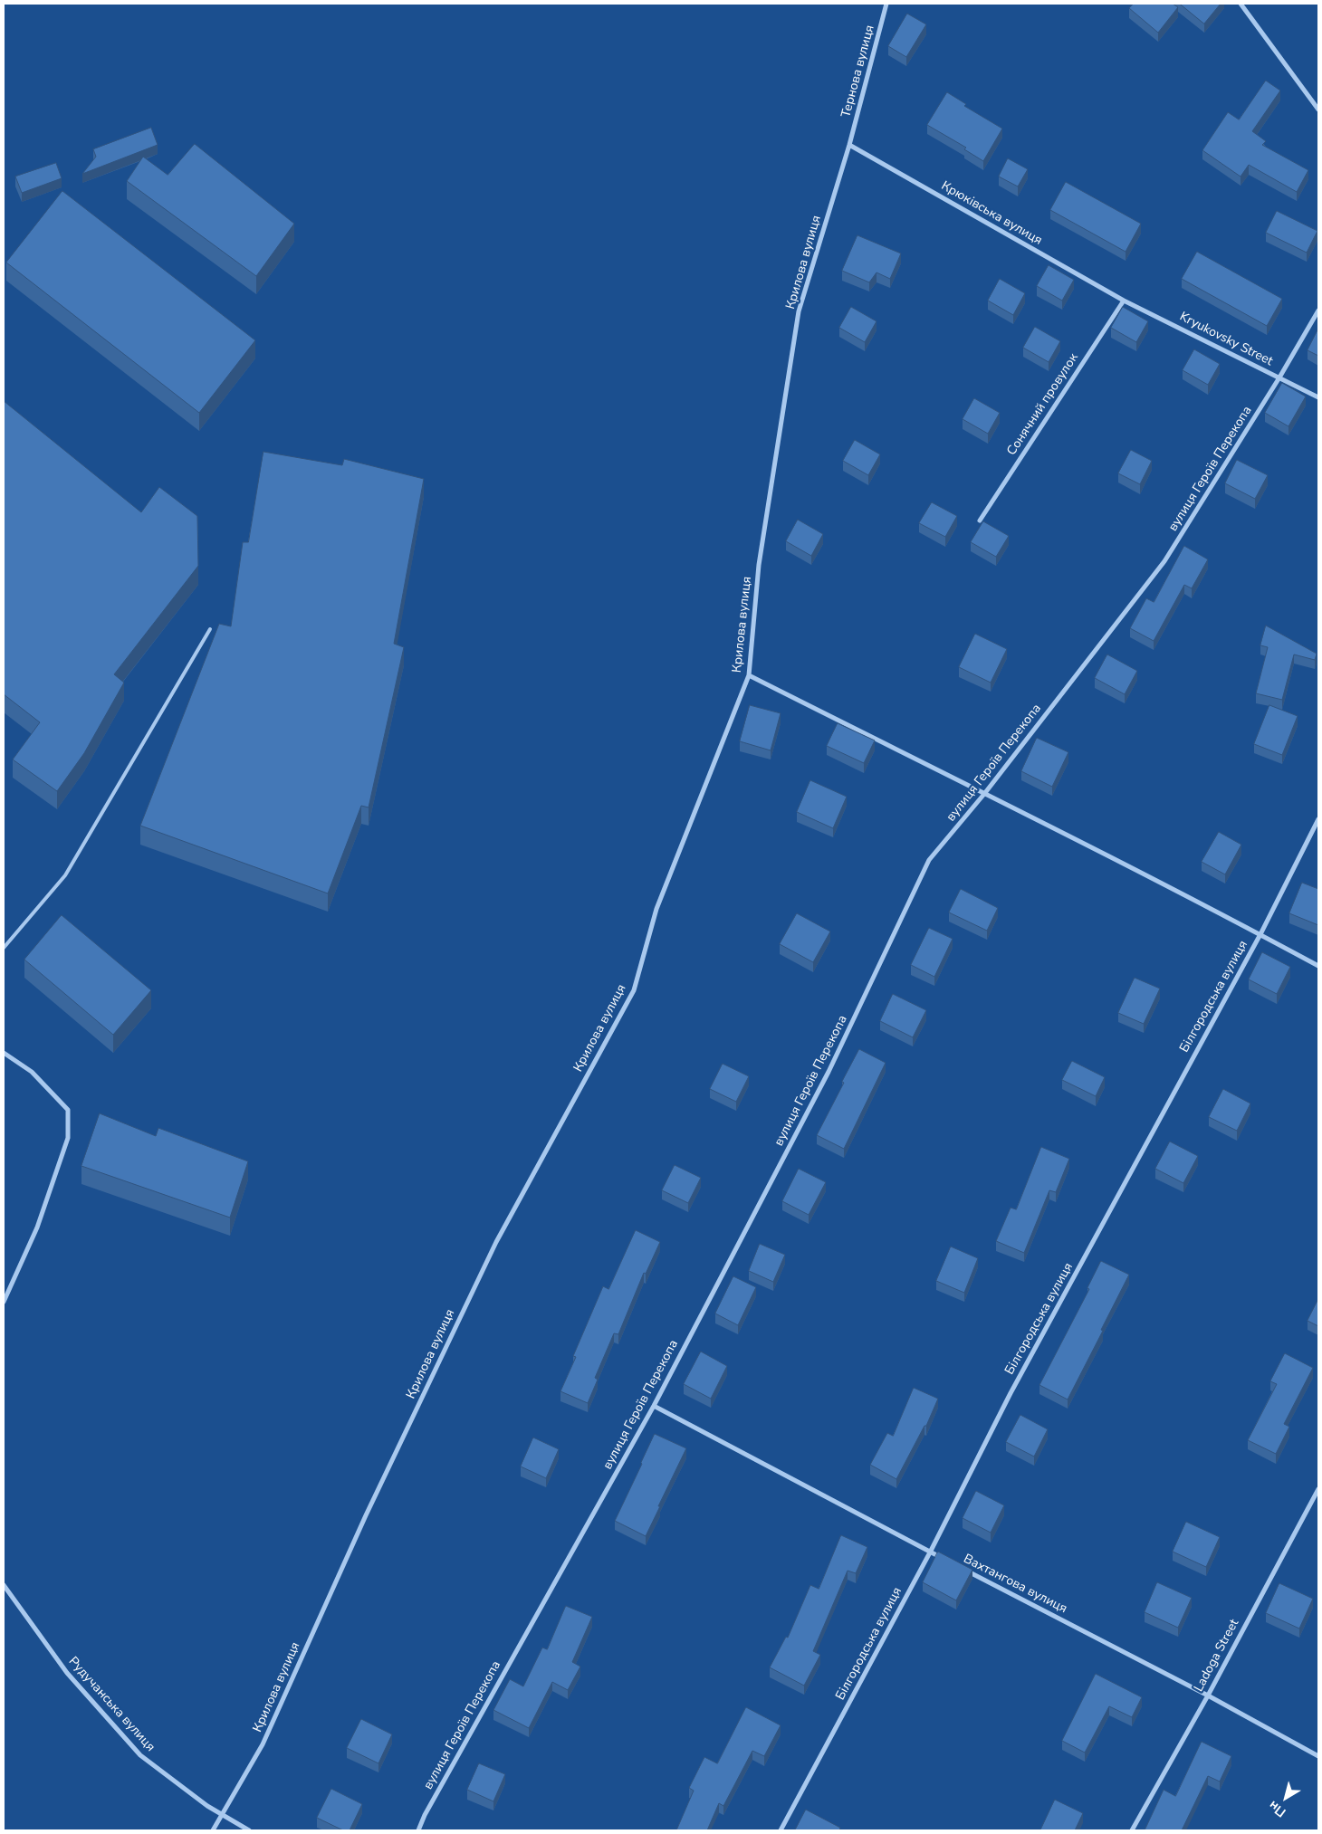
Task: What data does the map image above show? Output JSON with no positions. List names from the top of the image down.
{
  "streets": {
    "street": [
      "Тернова вулиця",
      "Крюківська вулиця",
      "Крилова вулиця",
      "Kryukovsky Street",
      "Сонячний провулок",
      "вулиця Героїв Перекопа",
      "Білгородська вулиця",
      "Вахтангова вулиця",
      "Ladoga Street",
      "Рудучанська вулиця"
    ]
  },
  "crossings": [
    ["Тернова вулиця", "Крюківська вулиця"],
    ["Тернова вулиця", "Крилова вулиця"],
    ["Крюківська вулиця", "Крилова вулиця"],
    ["Крюківська вулиця", "Kryukovsky Street"],
    ["Крюківська вулиця", "Сонячний провулок"],
    ["Крилова вулиця", "Рудучанська вулиця"],
    ["Kryukovsky Street", "Сонячний провулок"],
    ["Kryukovsky Street", "вулиця Героїв Перекопа"],
    ["вулиця Героїв Перекопа", "Вахтангова вулиця"],
    ["Білгородська вулиця", "Вахтангова вулиця"],
    ["Вахтангова вулиця", "Ladoga Street"]
  ],
  "north": "bottom left"
}
